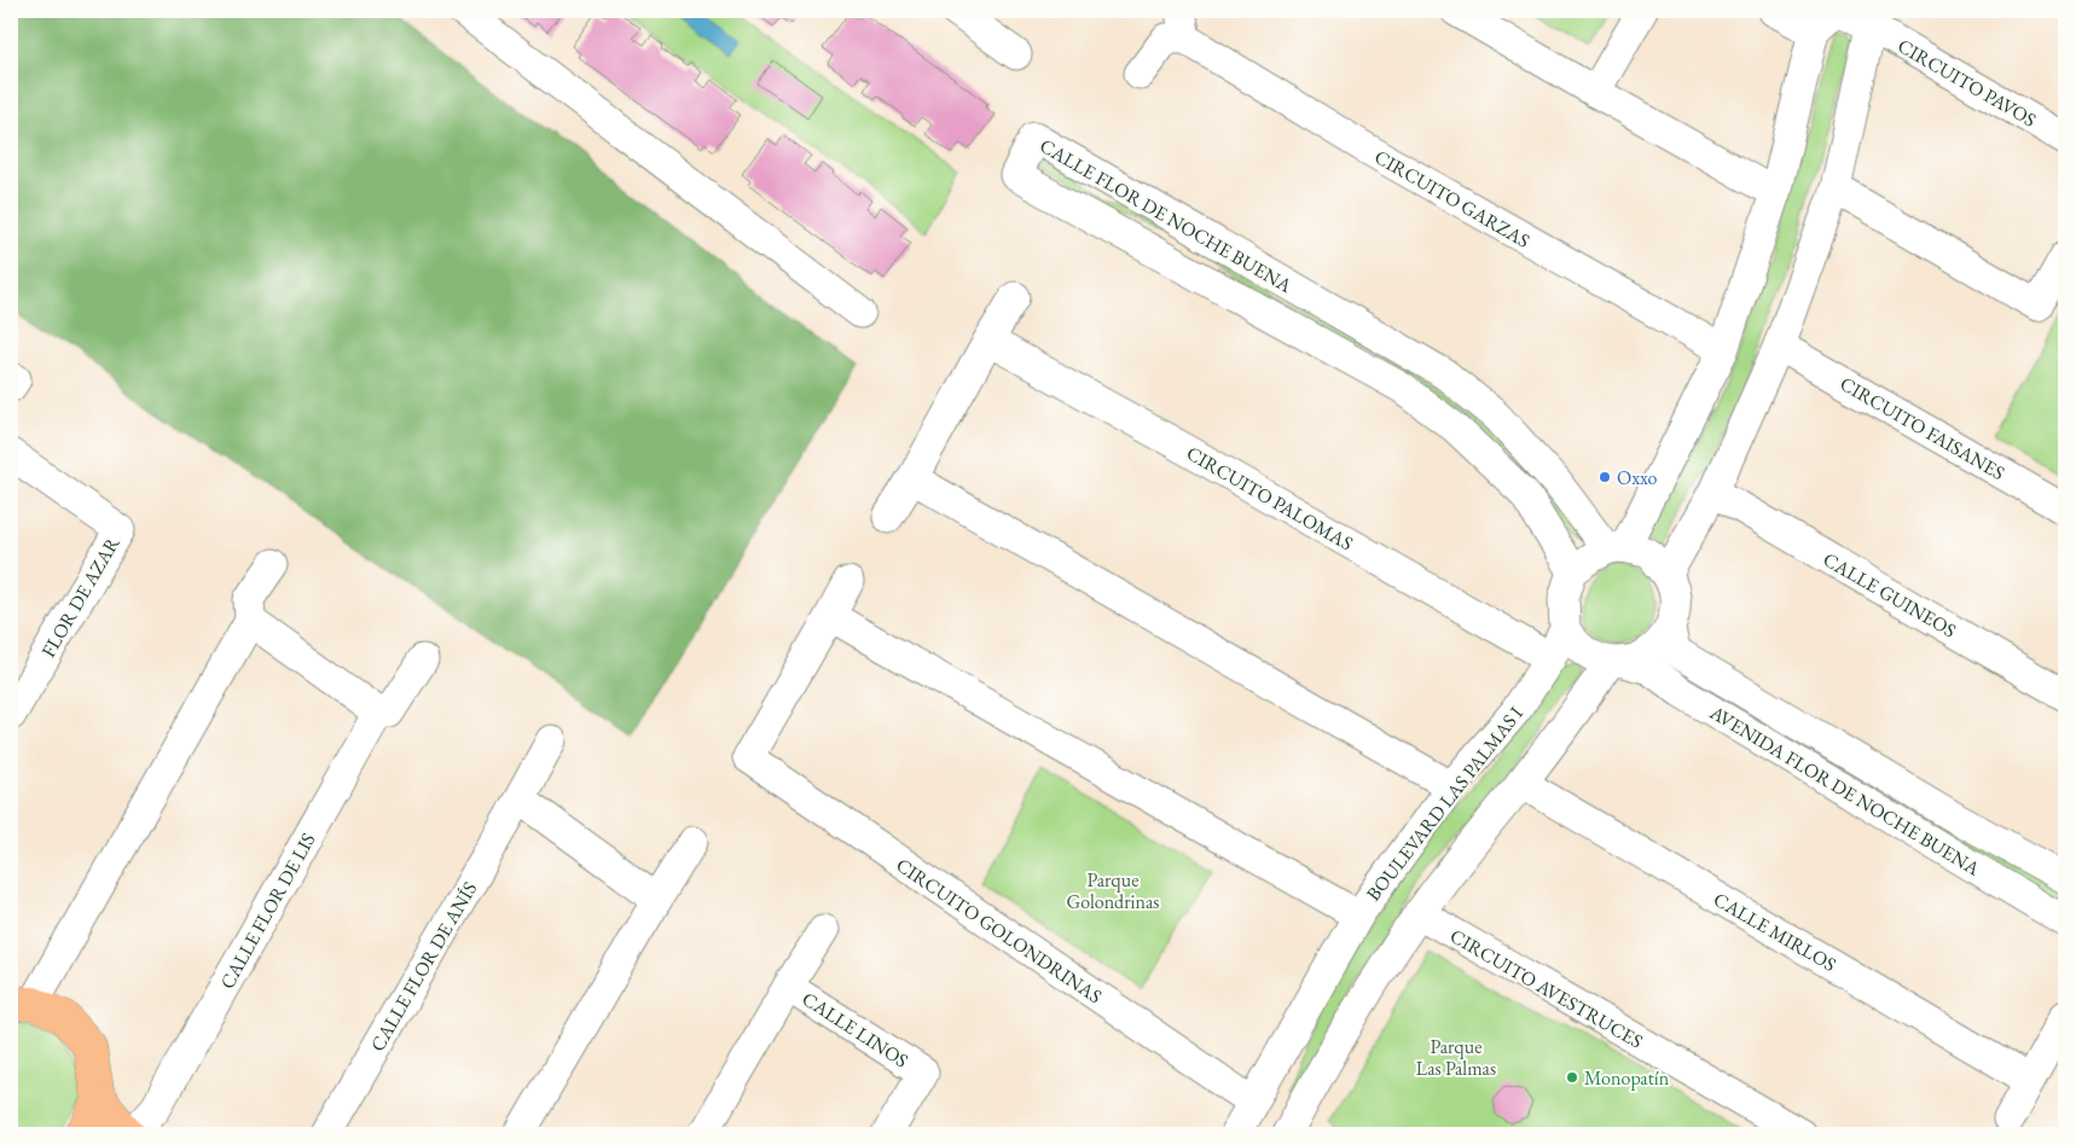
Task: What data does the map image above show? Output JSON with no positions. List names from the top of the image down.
{
  "streets": {
    "street": [
      "CIRCUITO PAVOS",
      "CIRCUITO GARZAS",
      "CALLE FLOR DE NOCHE BUENA",
      "CIRCUITO FAISANES",
      "CIRCUITO PALOMAS",
      "CALLE GUINEOS",
      "FLOR DE AZAR",
      "AVENIDA FLOR DE NOCHE BUENA",
      "BOULEVARD LAS PALMAS I",
      "CALLE FLOR DE LIS",
      "CIRCUITO GOLONDRINAS",
      "CALLE MIRLOS",
      "CALLE FLOR DE ANÍS",
      "CIRCUITO AVESTRUCES",
      "CALLE LINOS"
    ]
  },
  "crossings": [
    ["CALLE FLOR DE NOCHE BUENA", "AVENIDA FLOR DE NOCHE BUENA"],
    ["CALLE FLOR DE NOCHE BUENA", "BOULEVARD LAS PALMAS I"],
    ["CIRCUITO PALOMAS", "BOULEVARD LAS PALMAS I"],
    ["AVENIDA FLOR DE NOCHE BUENA", "BOULEVARD LAS PALMAS I"],
    ["BOULEVARD LAS PALMAS I", "CIRCUITO GOLONDRINAS"]
  ],
  "parks": ["Parque Golondrinas", "Parque Las Palmas"],
  "places": ["Oxxo", "Monopatín"]
}
